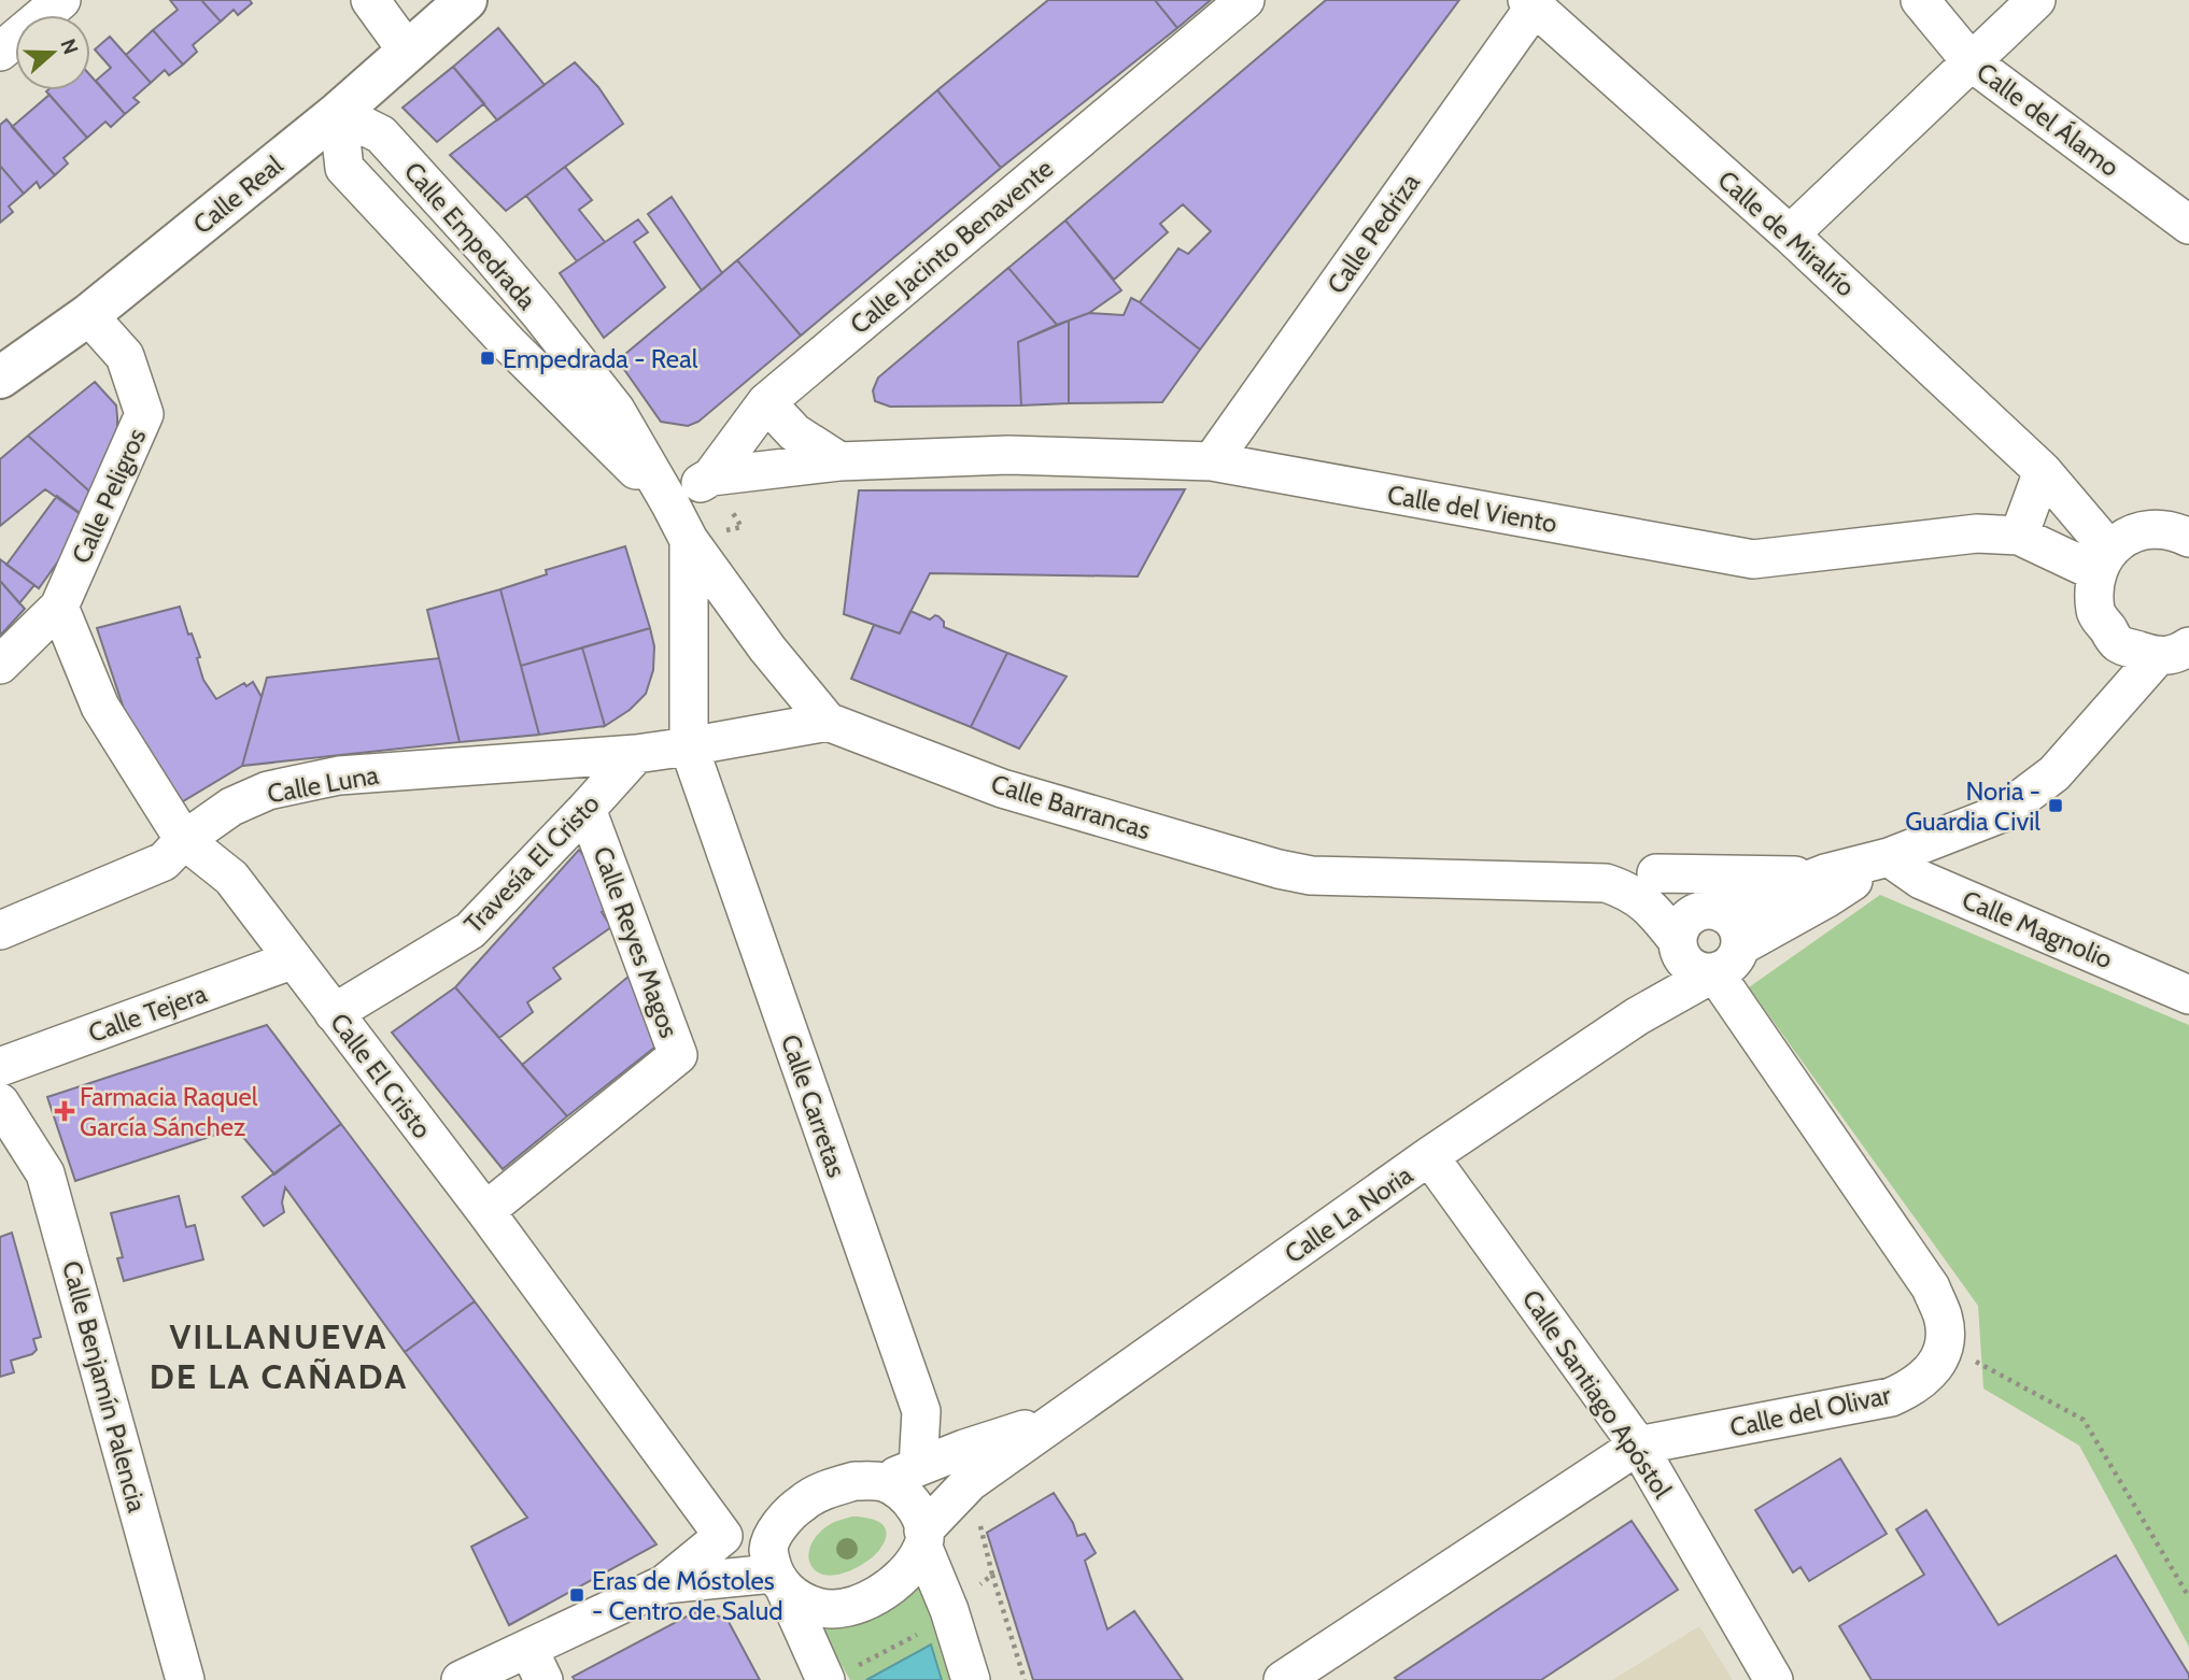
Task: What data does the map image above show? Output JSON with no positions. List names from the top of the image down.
{
  "streets": {
    "street": [
      "Calle del Álamo",
      "Calle Real",
      "Calle Pedriza",
      "Calle de Miralrío",
      "Calle Empedrada",
      "Calle Jacinto Benavente",
      "Calle Peligros",
      "Calle del Viento",
      "Calle Luna",
      "Calle Barrancas",
      "Travesía El Cristo",
      "Calle Magnolio",
      "Calle Reyes Magos",
      "Calle Tejera",
      "Calle El Cristo",
      "Calle Carretas",
      "Calle La Noria",
      "Calle Benjamín Palencia",
      "Calle Santiago Apóstol",
      "Calle del Olivar"
    ]
  },
  "crossings": [
    ["Calle Real", "Calle Empedrada"],
    ["Calle Real", "Calle Peligros"],
    ["Calle Pedriza", "Calle de Miralrío"],
    ["Calle Pedriza", "Calle del Viento"],
    ["Calle de Miralrío", "Calle del Viento"],
    ["Calle Empedrada", "Calle Jacinto Benavente"],
    ["Calle Empedrada", "Calle Barrancas"],
    ["Calle Jacinto Benavente", "Calle del Viento"],
    ["Calle Jacinto Benavente", "Calle Barrancas"],
    ["Calle Peligros", "Calle El Cristo"],
    ["Calle Luna", "Travesía El Cristo"],
    ["Calle Luna", "Calle El Cristo"],
    ["Calle Barrancas", "Calle La Noria"],
    ["Travesía El Cristo", "Calle Reyes Magos"],
    ["Travesía El Cristo", "Calle El Cristo"],
    ["Calle Magnolio", "Calle La Noria"],
    ["Calle Reyes Magos", "Calle El Cristo"],
    ["Calle Tejera", "Calle El Cristo"],
    ["Calle Carretas", "Calle La Noria"],
    ["Calle La Noria", "Calle Santiago Apóstol"],
    ["Calle Santiago Apóstol", "Calle del Olivar"]
  ],
  "districts": ["VILLANUEVA DE LA CAÑADA"],
  "places": {
    "transit": ["Empedrada - Real", "Noria - Guardia Civil", "Eras de Móstoles - Centro de Salud"],
    "health": ["Farmacia Raquel García Sánchez"]
  },
  "north": "right"
}
